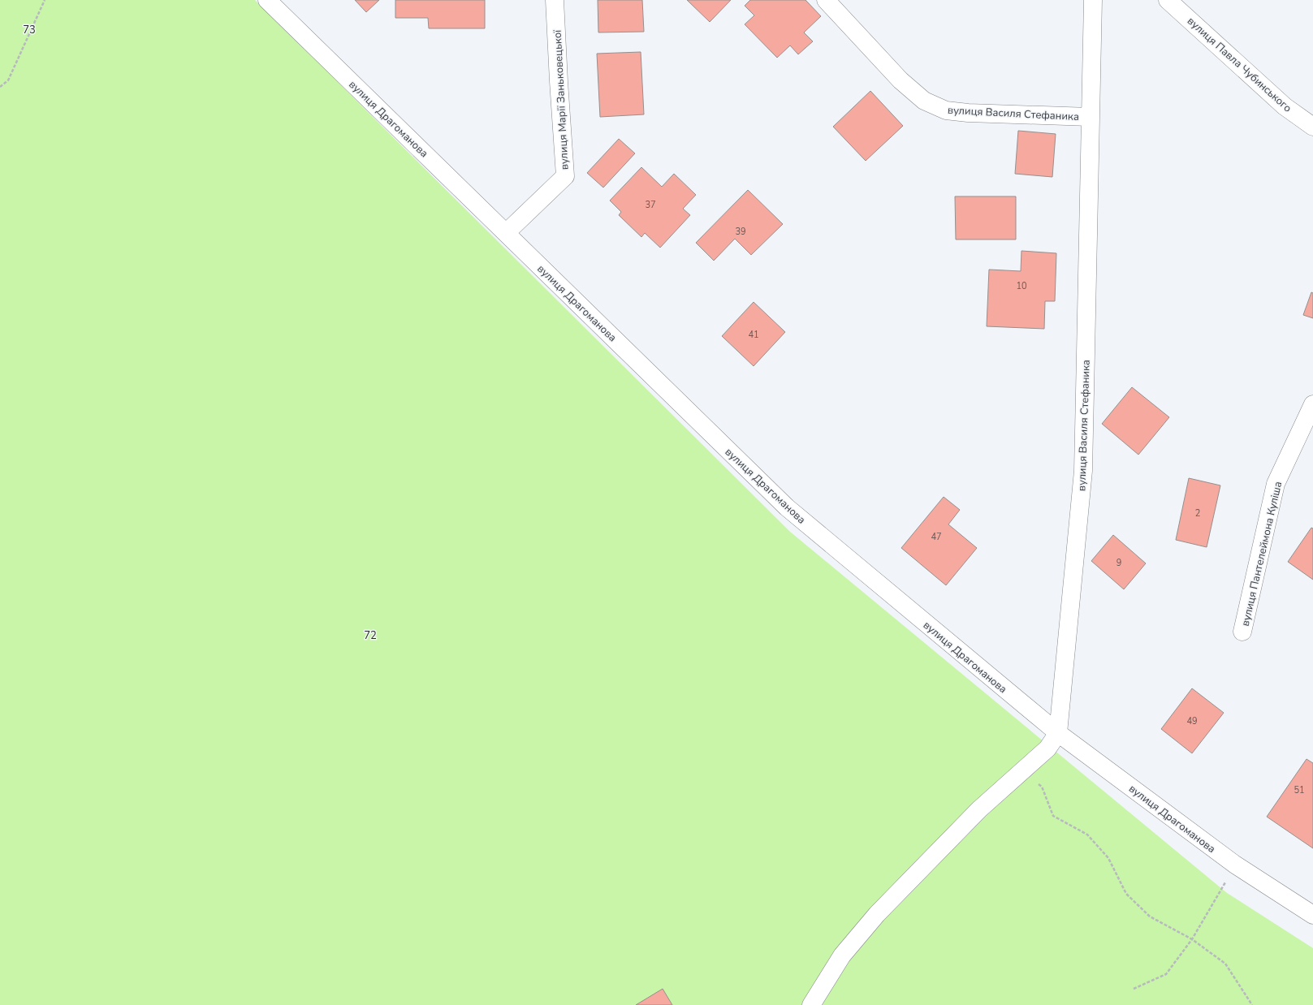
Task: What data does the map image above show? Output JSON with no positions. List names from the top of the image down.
{
  "streets": {
    "street": [
      "вулиця Павла Чубинського",
      "вулиця Марії Заньковецької",
      "вулиця Василя Стефаника",
      "вулиця Драгоманова",
      "вулиця Пантелеймона Куліша"
    ]
  },
  "crossings": [
    ["вулиця Марії Заньковецької", "вулиця Драгоманова"],
    ["вулиця Василя Стефаника", "вулиця Драгоманова"]
  ],
  "parks": ["73", "72"],
  "house_numbers": [
    "37",
    "39",
    "10",
    "41",
    "2",
    "47",
    "9",
    "49",
    "51"
  ]
}
